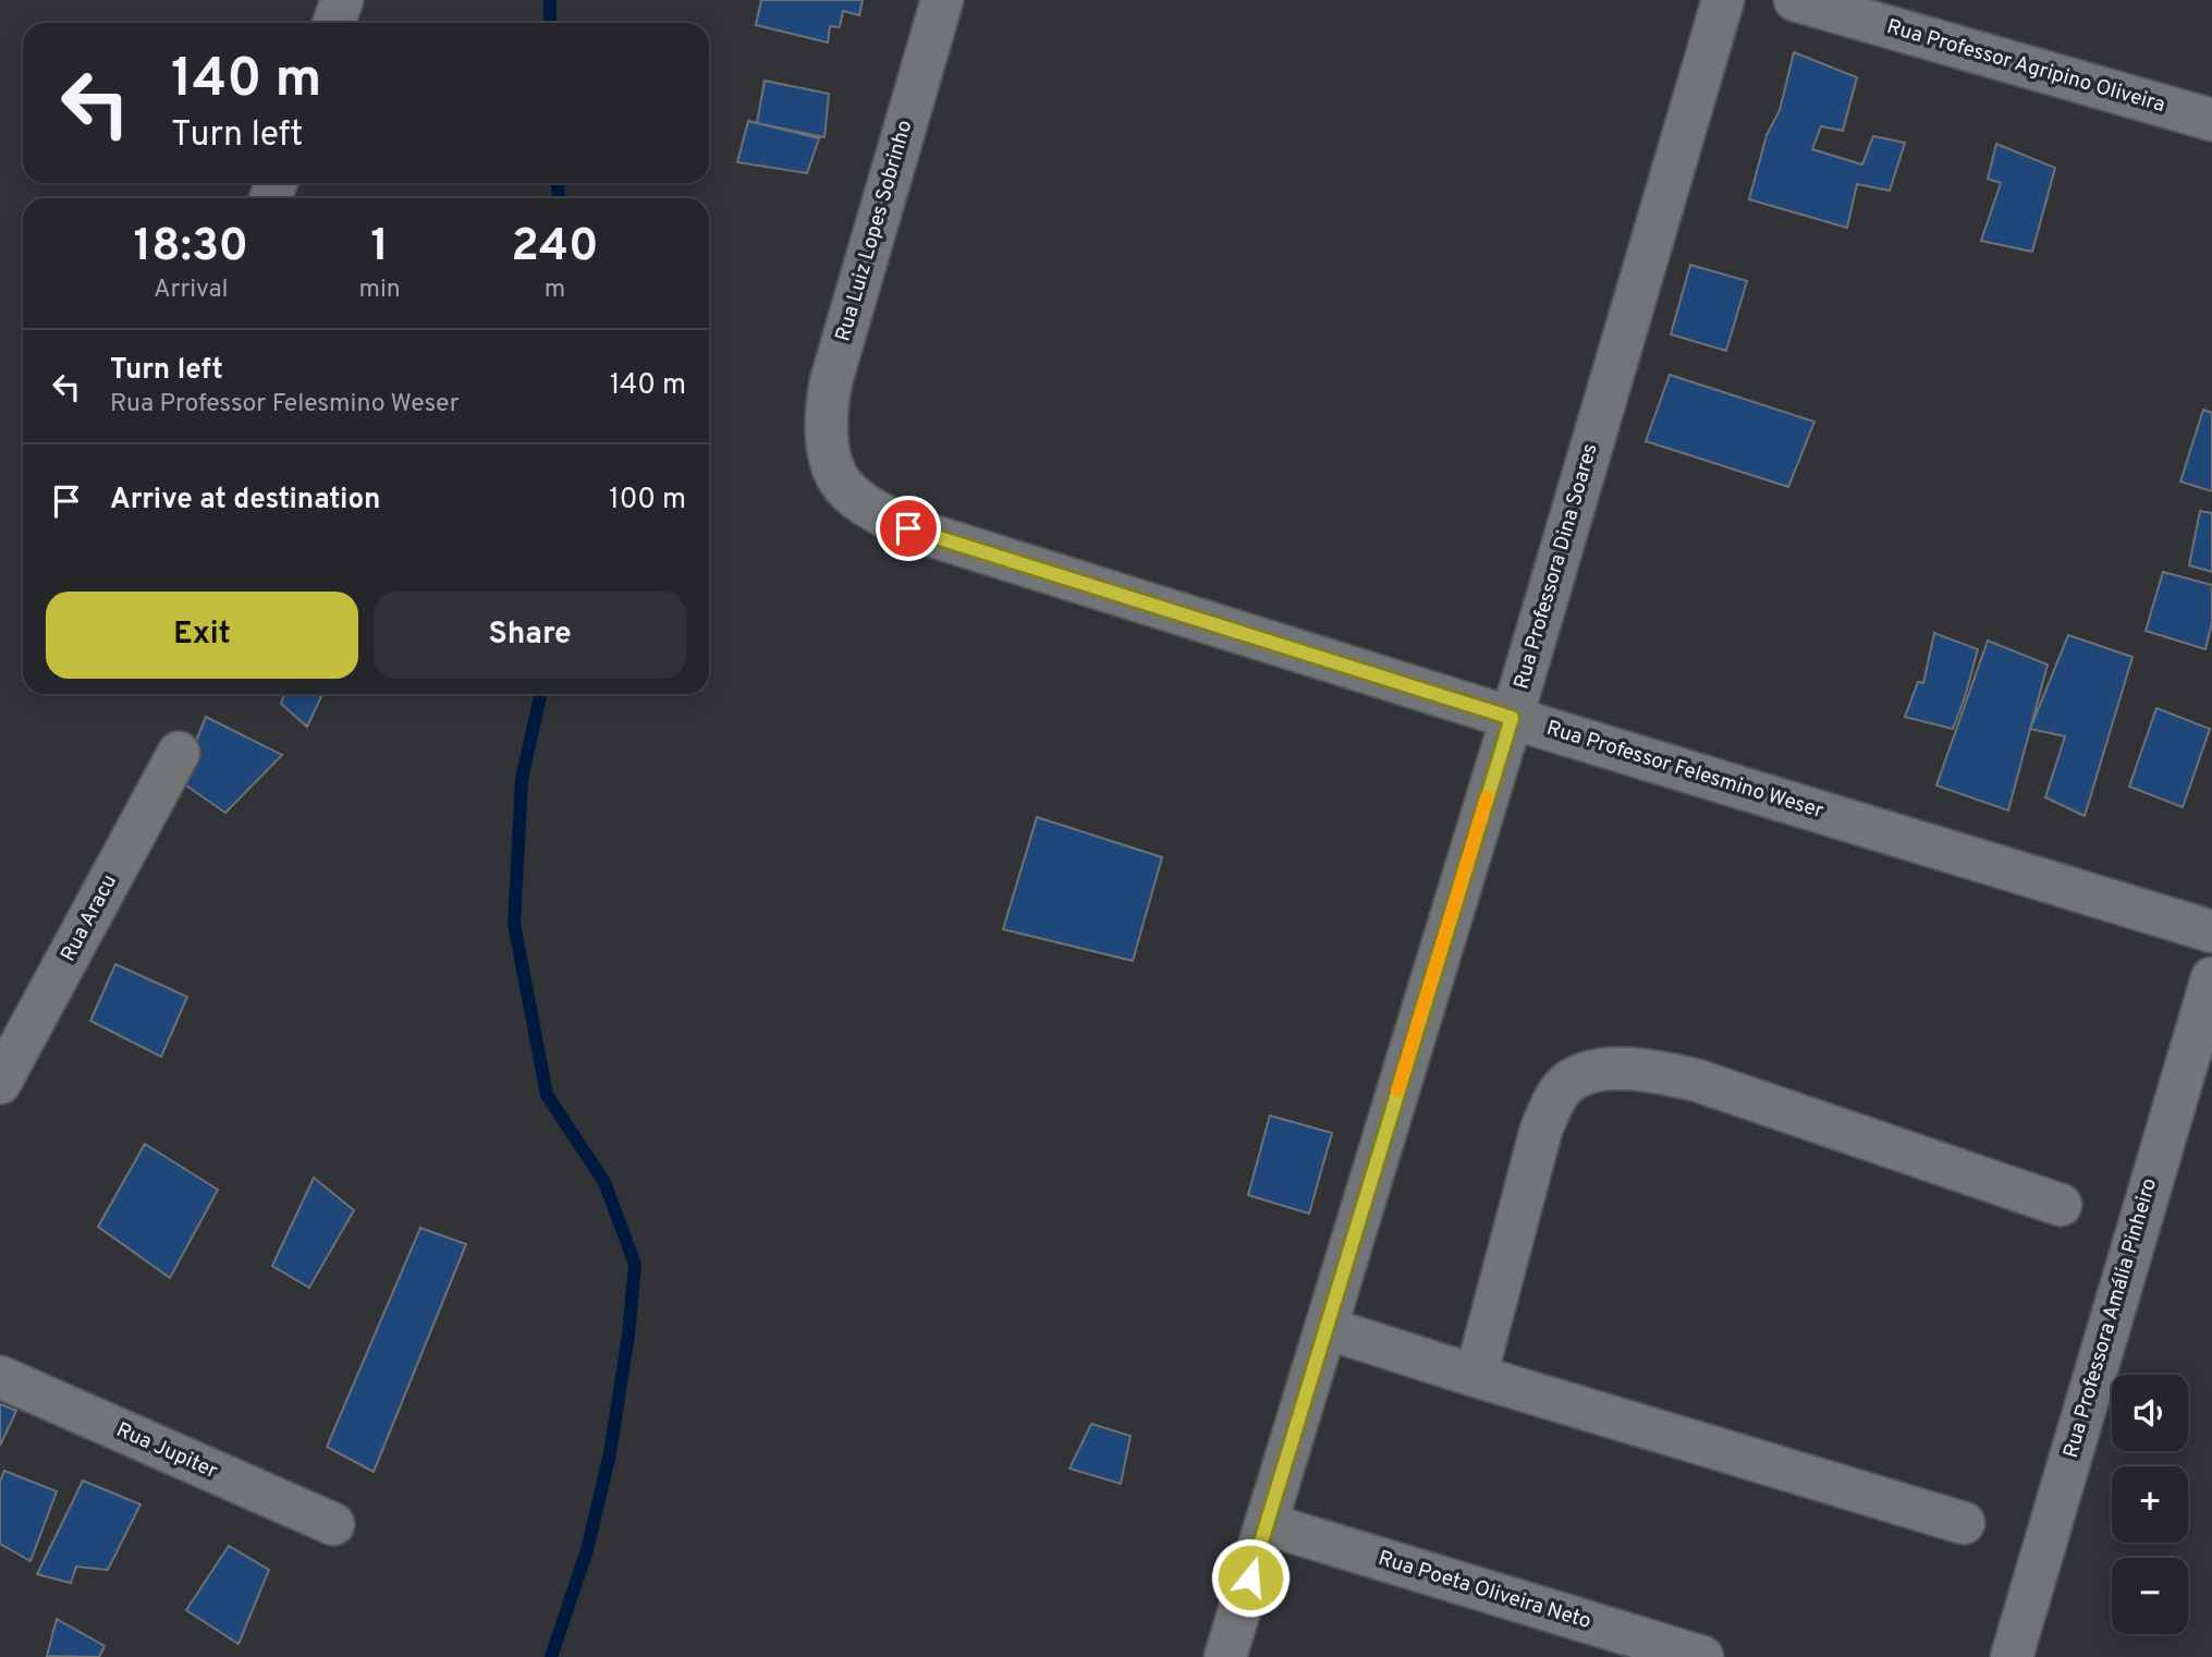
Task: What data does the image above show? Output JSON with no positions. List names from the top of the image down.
{
  "streets": {
    "street": [
      "Rua Professor Agripino Oliveira",
      "Rua Luiz Lopes Sobrinho",
      "Rua Professora Dina Soares",
      "Rua Professor Felesmino Weser",
      "Rua Aracu",
      "Rua Professora Amália Pinheiro",
      "Rua Jupiter",
      "Rua Poeta Oliveira Neto"
    ]
  },
  "crossings": [
    ["Rua Luiz Lopes Sobrinho", "Rua Professor Felesmino Weser"],
    ["Rua Professora Dina Soares", "Rua Professor Felesmino Weser"],
    ["Rua Professora Dina Soares", "Rua Poeta Oliveira Neto"]
  ],
  "page": {
    "turn": ["140 m", "Turn left"],
    "eta": [
      "18:30",
      "Arrival",
      "1",
      "min",
      "240",
      "m"
    ],
    "list": [
      {
        "name": "Turn left",
        "note": "Rua Professor Felesmino Weser",
        "value": "140 m"
      },
      {
        "name": "Arrive at destination",
        "value": "100 m"
      }
    ],
    "buttons": ["Exit", "Share"],
    "map_buttons": ["+", "−"]
  }
}
